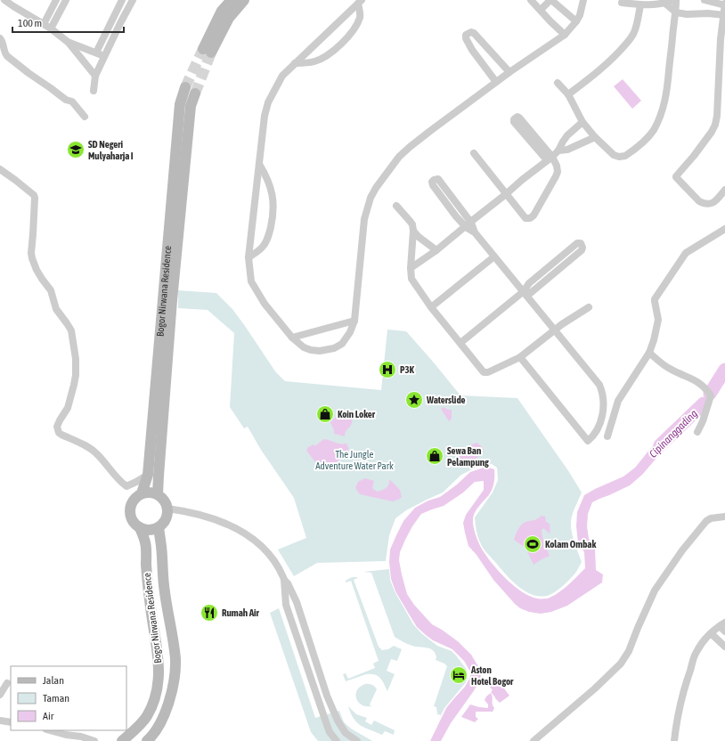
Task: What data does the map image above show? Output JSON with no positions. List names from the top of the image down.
{
  "streets": {
    "street": ["Bogor Nirwana Residence"]
  },
  "water": ["Cipinanggading"],
  "parks": ["The Jungle Adventure Water Park"],
  "places": {
    "school or university": ["SD Negeri Mulyaharja I"],
    "hospital": ["P3K"],
    "place": ["Waterslide"],
    "shop": ["Koin Loker", "Sewa Ban Pelampung"],
    "sports": ["Kolam Ombak"],
    "restaurant": ["Rumah Air"],
    "hotel": ["Aston Hotel Bogor"]
  },
  "legend": ["Jalan", "Taman", "Air"],
  "scale_bar": "100 m"
}
